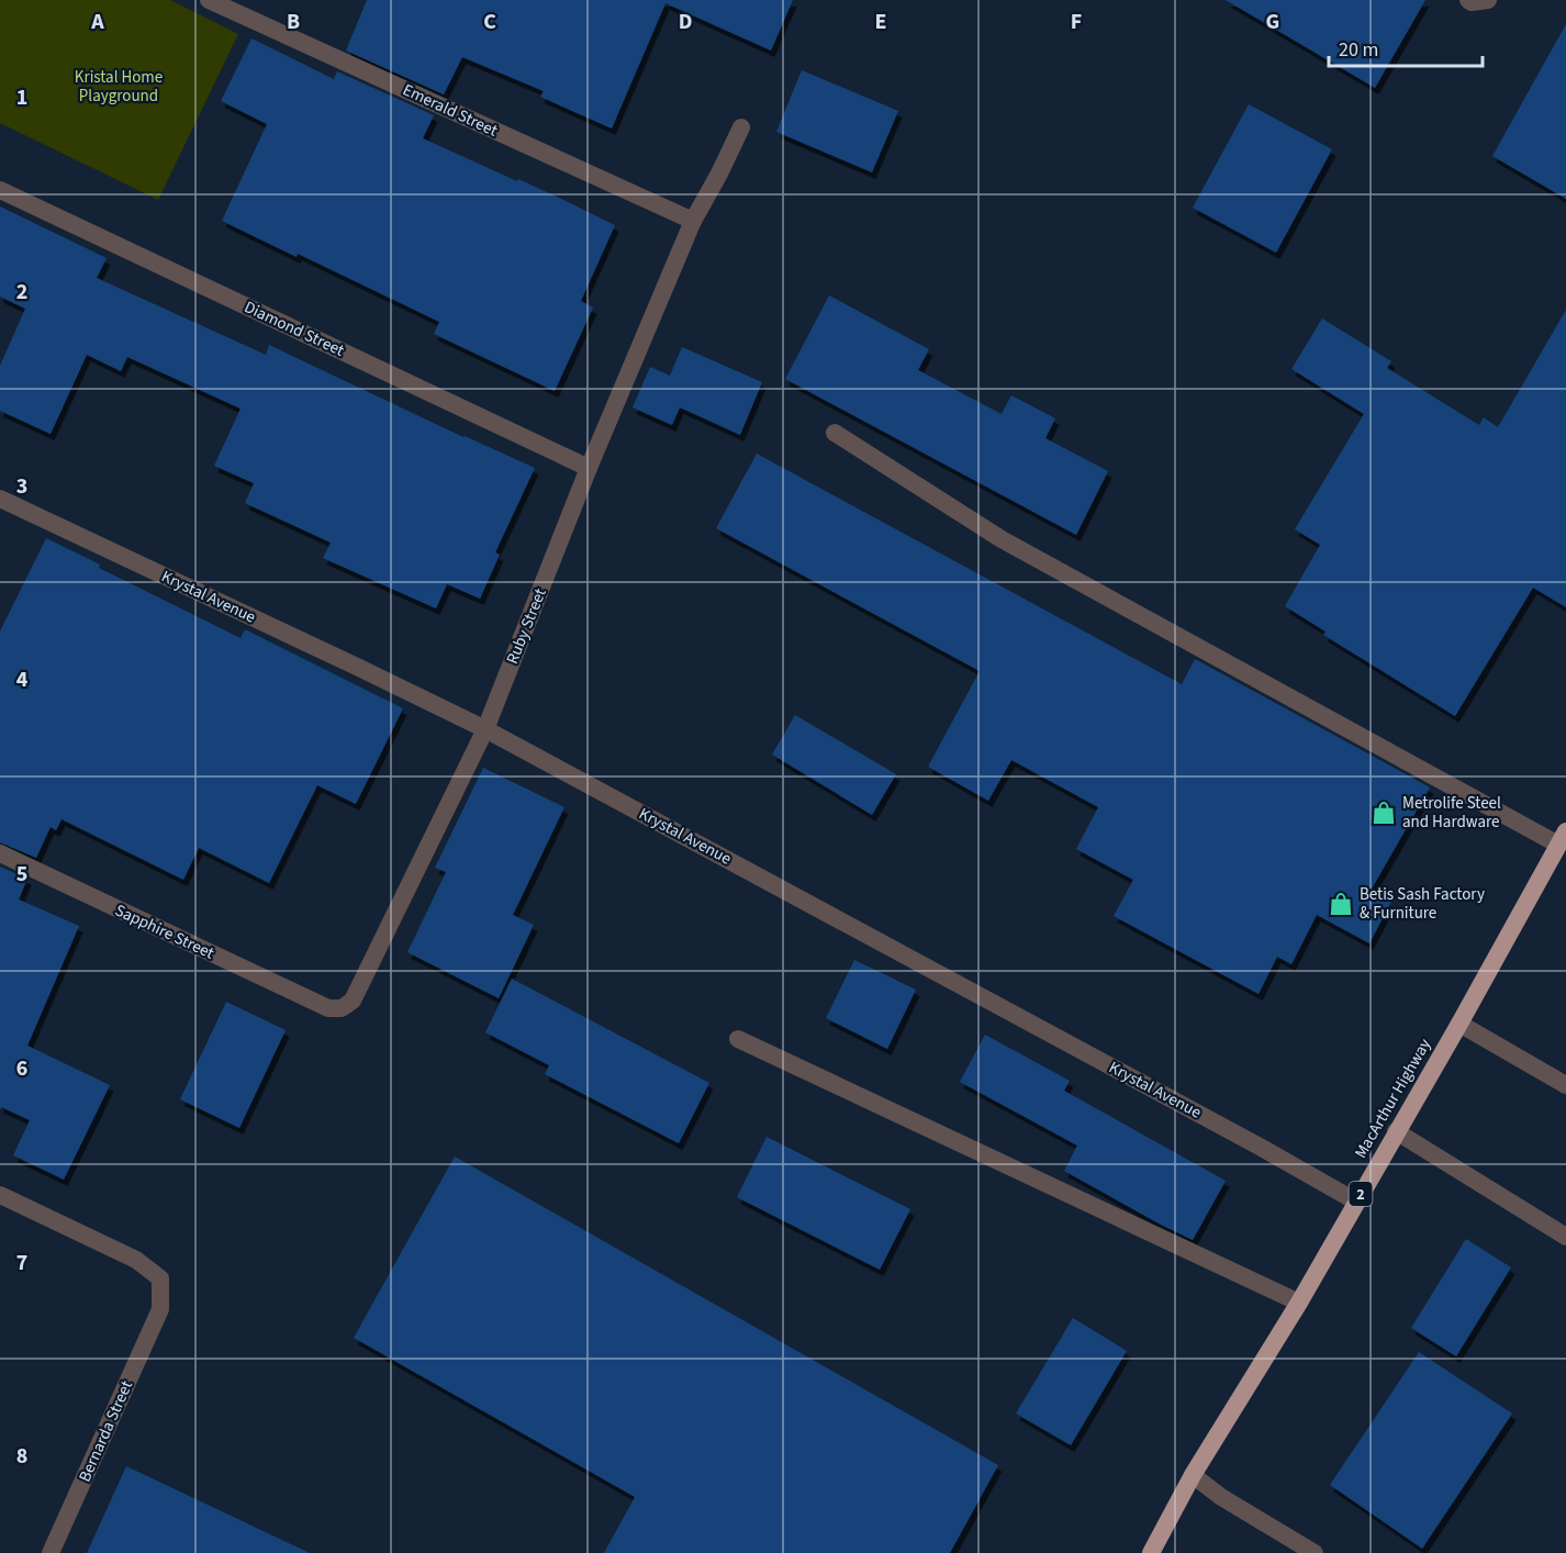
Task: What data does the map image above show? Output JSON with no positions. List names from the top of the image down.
{
  "streets": {
    "highway": ["MacArthur Highway", "2"],
    "street": [
      "Emerald Street",
      "Diamond Street",
      "Krystal Avenue",
      "Ruby Street",
      "Sapphire Street",
      "Bernarda Street"
    ]
  },
  "crossings": [
    ["Emerald Street", "Ruby Street"],
    ["Diamond Street", "Ruby Street"],
    ["Krystal Avenue", "Ruby Street"],
    ["Krystal Avenue", "MacArthur Highway"],
    ["Ruby Street", "Sapphire Street"]
  ],
  "parks": ["Kristal Home Playground"],
  "places": {
    "shop": ["Metrolife Steel and Hardware", "Betis Sash Factory & Furniture"]
  },
  "scale_bar": "20 m",
  "grid": {
    "columns": [
      "A",
      "B",
      "C",
      "D",
      "E",
      "F",
      "G"
    ],
    "rows": [
      "1",
      "2",
      "3",
      "4",
      "5",
      "6",
      "7",
      "8"
    ]
  }
}
